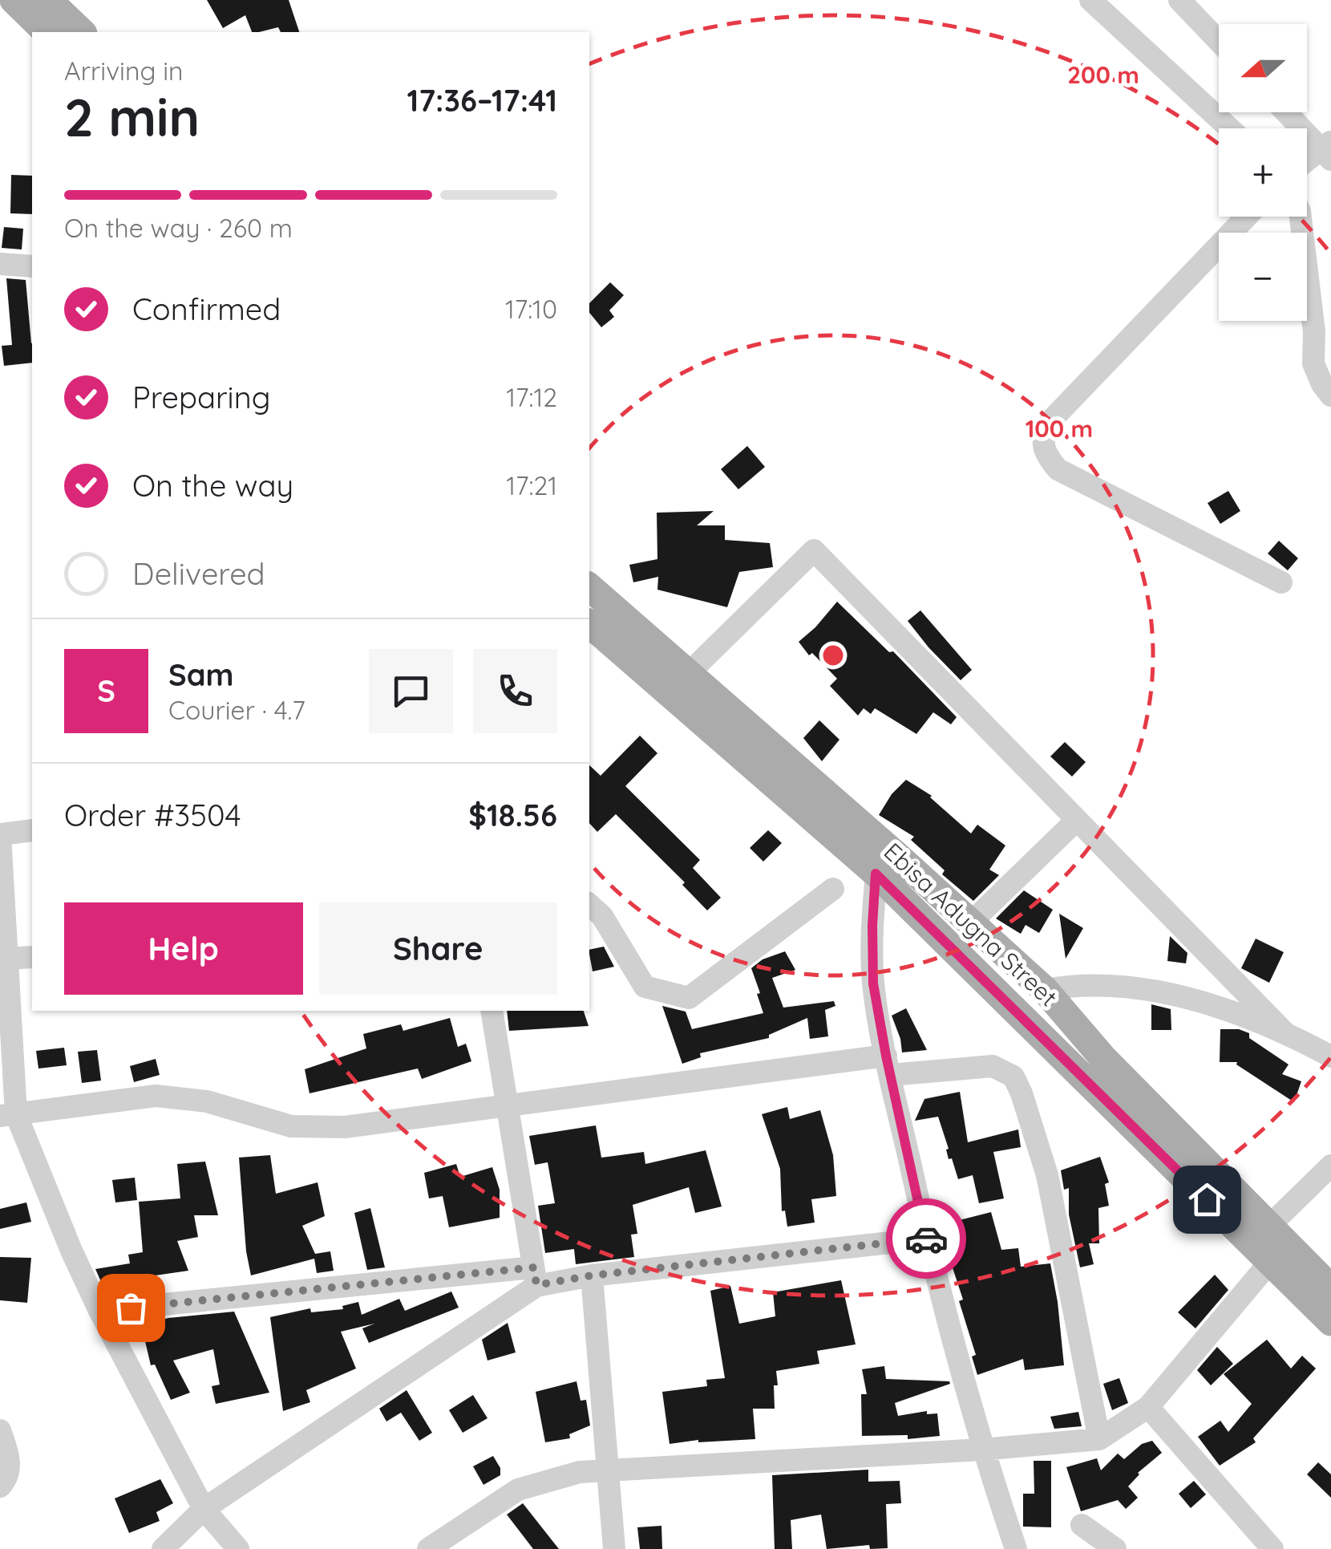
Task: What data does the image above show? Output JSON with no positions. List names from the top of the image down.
{
  "streets": {
    "main road": ["Ebisa Adugna Street"]
  },
  "north": "left",
  "page": {
    "map_buttons": ["+", "−"],
    "heading": ["2 min", "Arriving in", "17:36–17:41"],
    "panel": [
      "Sam",
      "Courier · 4.7",
      "Order #3504",
      "$18.56"
    ],
    "bar": "On the way · 260 m",
    "list": [
      ["Confirmed", "17:10"],
      ["Preparing", "17:12"],
      ["On the way", "17:21"],
      "Delivered"
    ],
    "round": "S",
    "buttons": ["Help", "Share"]
  },
  "rings": ["200 m", "100 m"]
}
